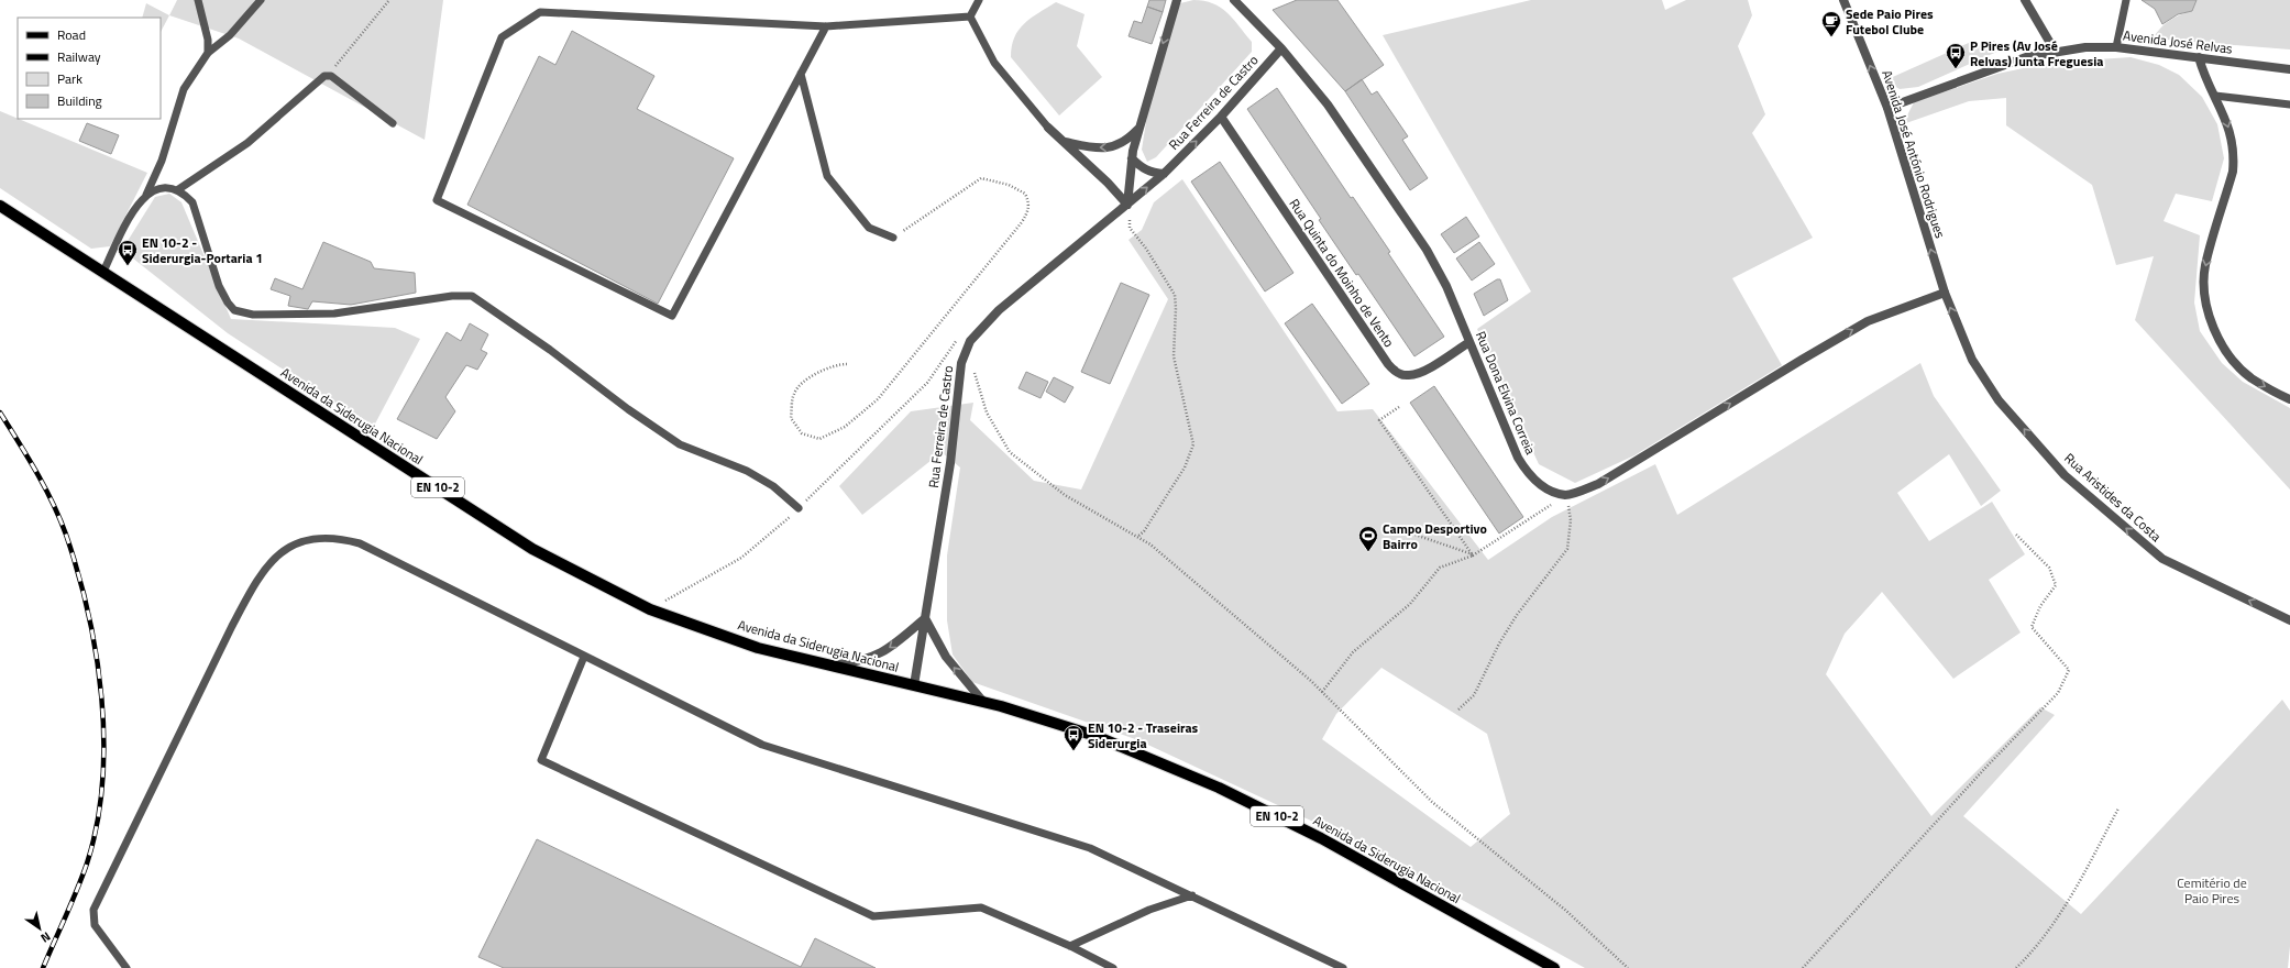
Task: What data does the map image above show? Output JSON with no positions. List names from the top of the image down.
{
  "streets": {
    "main road": ["Avenida da Siderugia Nacional", "EN 10-2"],
    "street": [
      "Avenida José Relvas",
      "Rua Ferreira de Castro",
      "Avenida José António Rodrigues",
      "Rua Quinta do Moinho de Vento",
      "Rua Dona Elvina Correia",
      "Rua Aristides da Costa"
    ]
  },
  "crossings": [
    ["Avenida José Relvas", "Avenida José António Rodrigues"],
    ["Rua Ferreira de Castro", "Rua Quinta do Moinho de Vento"],
    ["Rua Ferreira de Castro", "Rua Dona Elvina Correia"],
    ["Rua Ferreira de Castro", "Avenida da Siderugia Nacional"],
    ["Avenida José António Rodrigues", "Rua Aristides da Costa"],
    ["Rua Quinta do Moinho de Vento", "Rua Dona Elvina Correia"]
  ],
  "one_way": ["Avenida José António Rodrigues", "Rua Aristides da Costa"],
  "parks": ["Cemitério de Paio Pires"],
  "places": {
    "cafe": ["Sede Paio Pires Futebol Clube"],
    "bus stop": ["P Pires (Av José Relvas) Junta Freguesia", "EN 10-2 - Siderurgia-Portaria 1", "EN 10-2 - Traseiras Siderurgia"],
    "sports": ["Campo Desportivo Bairro"]
  },
  "legend": [
    "Road",
    "Railway",
    "Park",
    "Building"
  ],
  "north": "bottom right"
}
